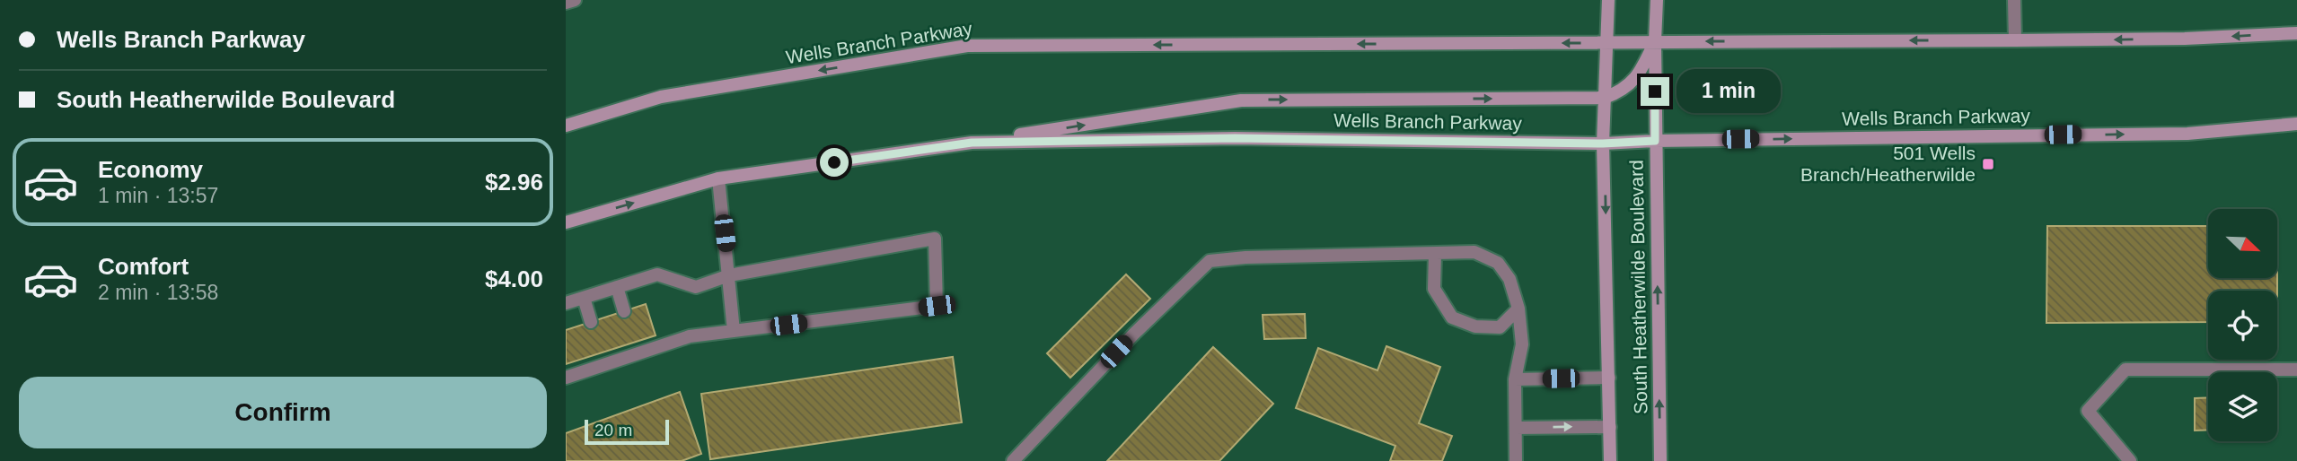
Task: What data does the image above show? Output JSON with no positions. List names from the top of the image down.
{
  "streets": {
    "main road": ["Wells Branch Parkway", "South Heatherwilde Boulevard"]
  },
  "crossings": [
    ["Wells Branch Parkway", "South Heatherwilde Boulevard"]
  ],
  "places": {
    "transit": ["501 Wells Branch/Heatherwilde"]
  },
  "scale_bar": "20 m",
  "north": "bottom right",
  "page": {
    "banner": ["Wells Branch Parkway", "South Heatherwilde Boulevard"],
    "bubble": "1 min",
    "list": [
      {
        "name": "Economy",
        "note": "1 min · 13:57",
        "value": "$2.96"
      },
      {
        "name": "Comfort",
        "note": "2 min · 13:58",
        "value": "$4.00"
      }
    ],
    "buttons": "Confirm",
    "scale": "20 m"
  }
}
